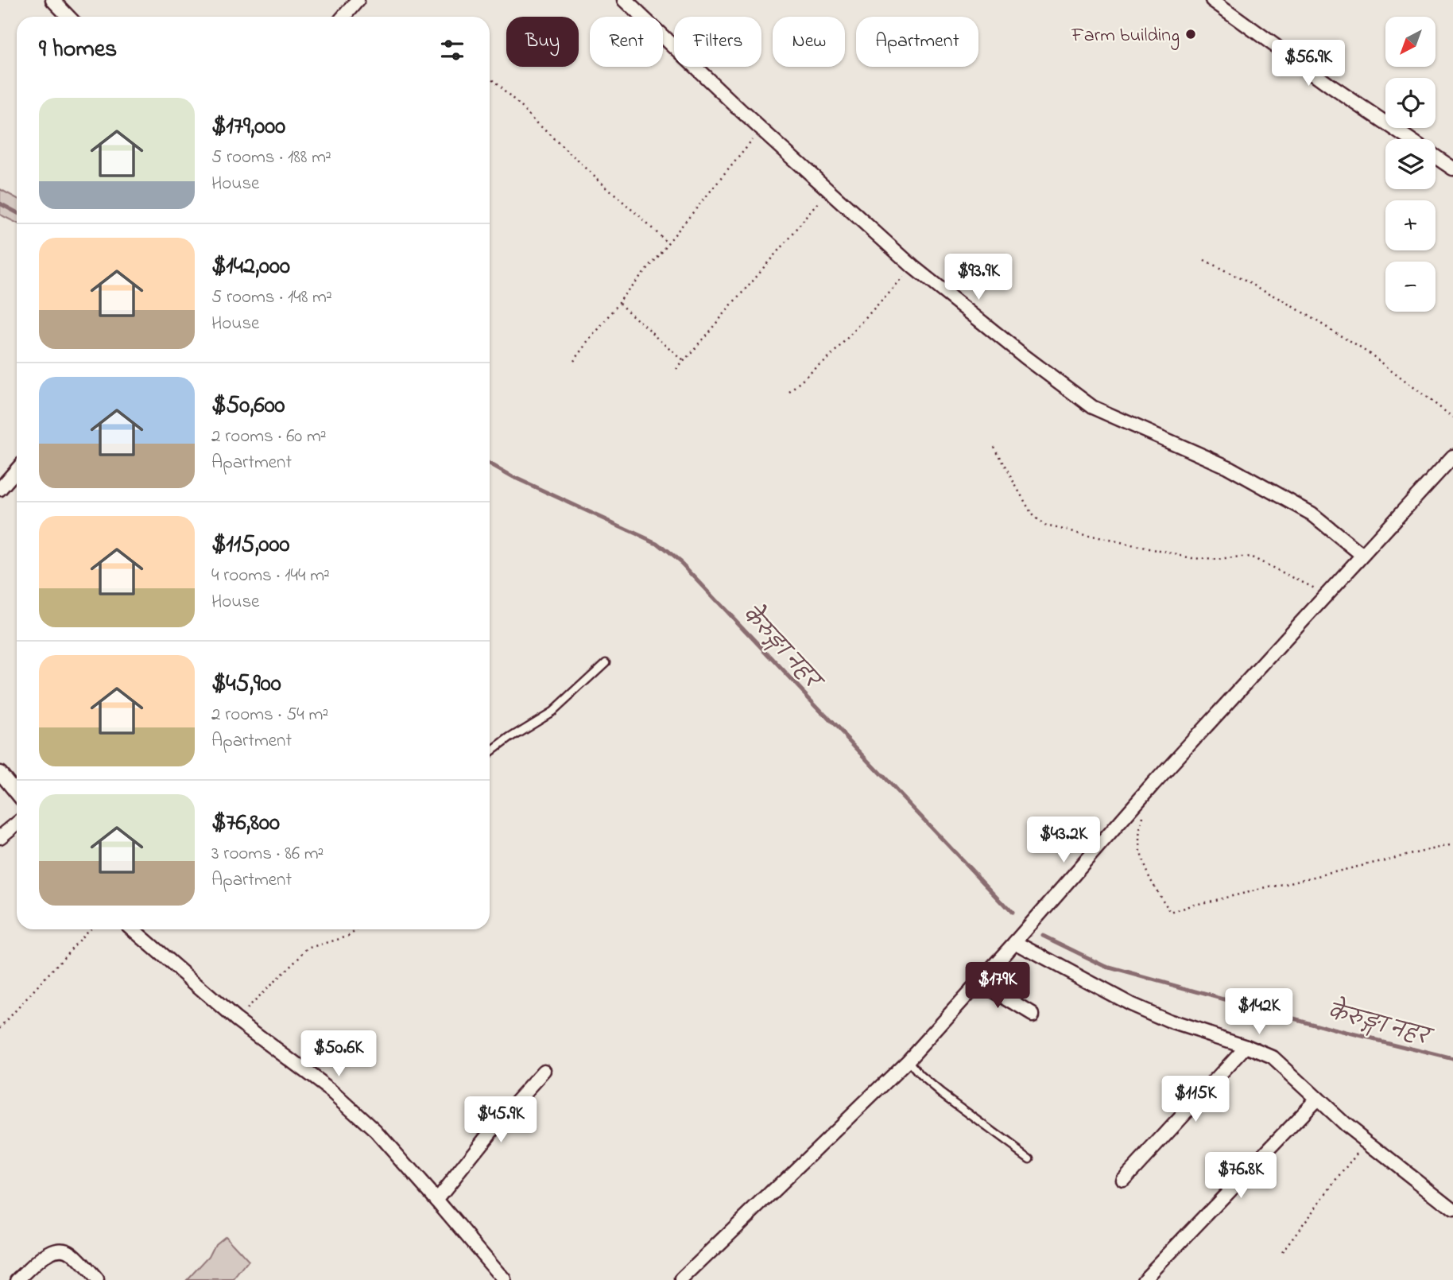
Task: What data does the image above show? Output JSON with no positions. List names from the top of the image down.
{
  "water": ["केेरुङ्गा नहर", "केरुङ्गा नहर"],
  "places": ["Farm building"],
  "north": "bottom left",
  "page": {
    "map_buttons": ["+", "−"],
    "chip": [
      "Buy",
      "Rent",
      "Filters",
      "New",
      "Apartment"
    ],
    "heading": "9 homes",
    "price": [
      "$56.9K",
      "$93.9K",
      "$43.2K",
      "$179K",
      "$142K",
      "$50.6K",
      "$115K",
      "$45.9K",
      "$76.8K"
    ],
    "list": [
      {
        "name": "$179,000",
        "note": "5 rooms · 188 m² · House"
      },
      {
        "name": "$142,000",
        "note": "5 rooms · 148 m² · House"
      },
      {
        "name": "$50,600",
        "note": "2 rooms · 60 m² · Apartment"
      },
      {
        "name": "$115,000",
        "note": "4 rooms · 144 m² · House"
      },
      {
        "name": "$45,900",
        "note": "2 rooms · 54 m² · Apartment"
      },
      {
        "name": "$76,800",
        "note": "3 rooms · 86 m² · Apartment"
      }
    ]
  }
}
